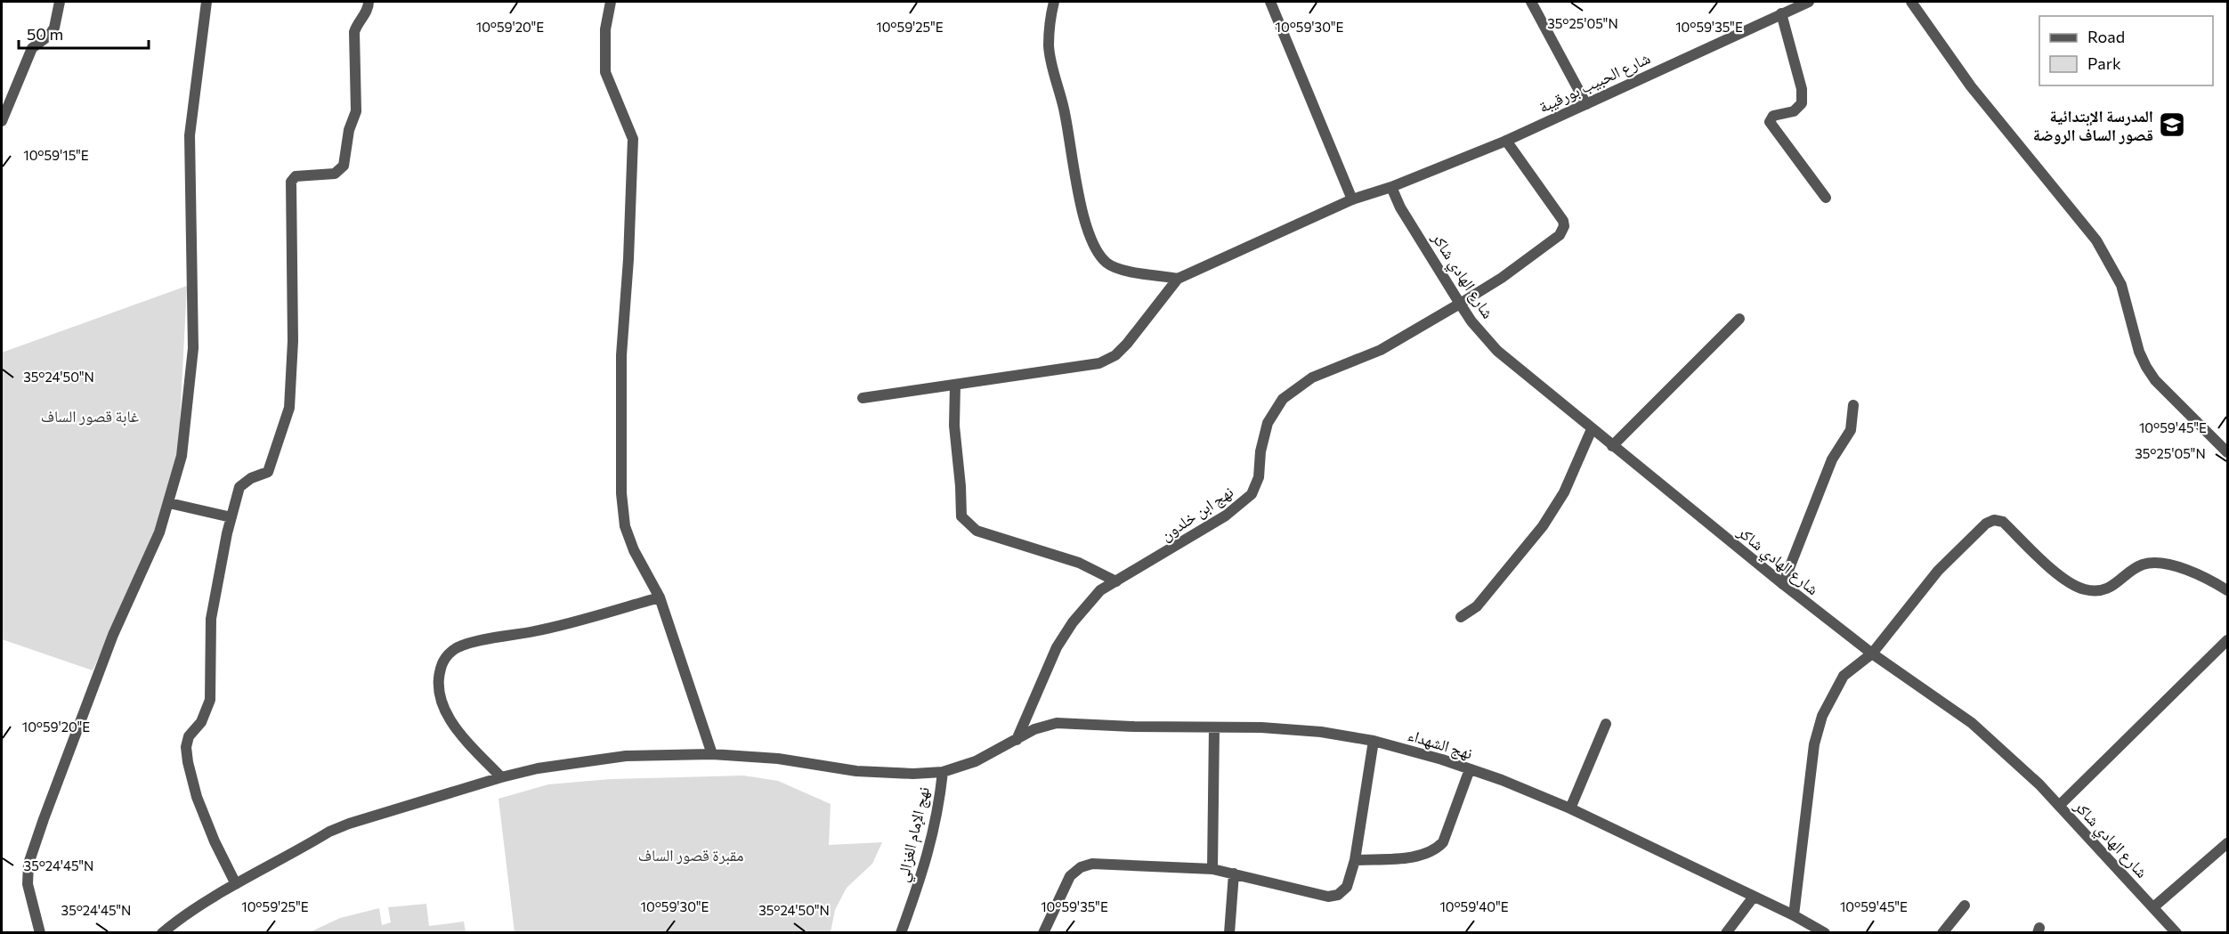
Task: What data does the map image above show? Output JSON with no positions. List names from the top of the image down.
{
  "streets": {
    "street": [
      "شارع الحبيب بورقيبة",
      "شارع الهادي شاكر",
      "نهج ابن خلدون",
      "نهج الشهداء",
      "نهج الإمام الغزالي"
    ]
  },
  "crossings": [
    ["شارع الحبيب بورقيبة", "شارع الهادي شاكر"],
    ["شارع الحبيب بورقيبة", "نهج ابن خلدون"],
    ["شارع الهادي شاكر", "نهج ابن خلدون"],
    ["نهج ابن خلدون", "نهج الشهداء"],
    ["نهج الشهداء", "نهج الإمام الغزالي"]
  ],
  "parks": ["غابة قصور الساف", "مقبرة قصور الساف"],
  "places": {
    "school or university": ["المدرسة الإبتدائية قصور الساف الروضة"]
  },
  "legend": ["Road", "Park"],
  "scale_bar": "50 m",
  "coordinates": [
    "35°25'05\"N",
    "10°59'20\"E",
    "10°59'25\"E",
    "10°59'30\"E",
    "10°59'35\"E",
    "10°59'15\"E",
    "35°24'50\"N",
    "10°59'45\"E",
    "35°24'45\"N",
    "10°59'40\"E"
  ]
}
